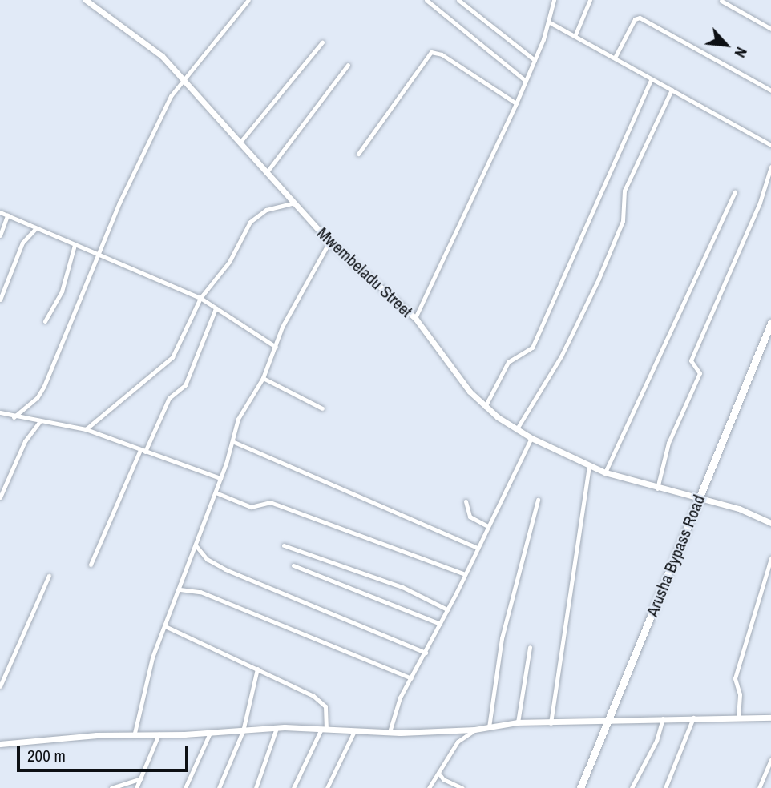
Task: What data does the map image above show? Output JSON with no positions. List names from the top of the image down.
{
  "streets": {
    "main road": ["Arusha Bypass Road"],
    "street": ["Mwembeladu Street"]
  },
  "crossings": [
    ["Mwembeladu Street", "Arusha Bypass Road"]
  ],
  "scale_bar": "200 m",
  "north": "bottom right"
}
